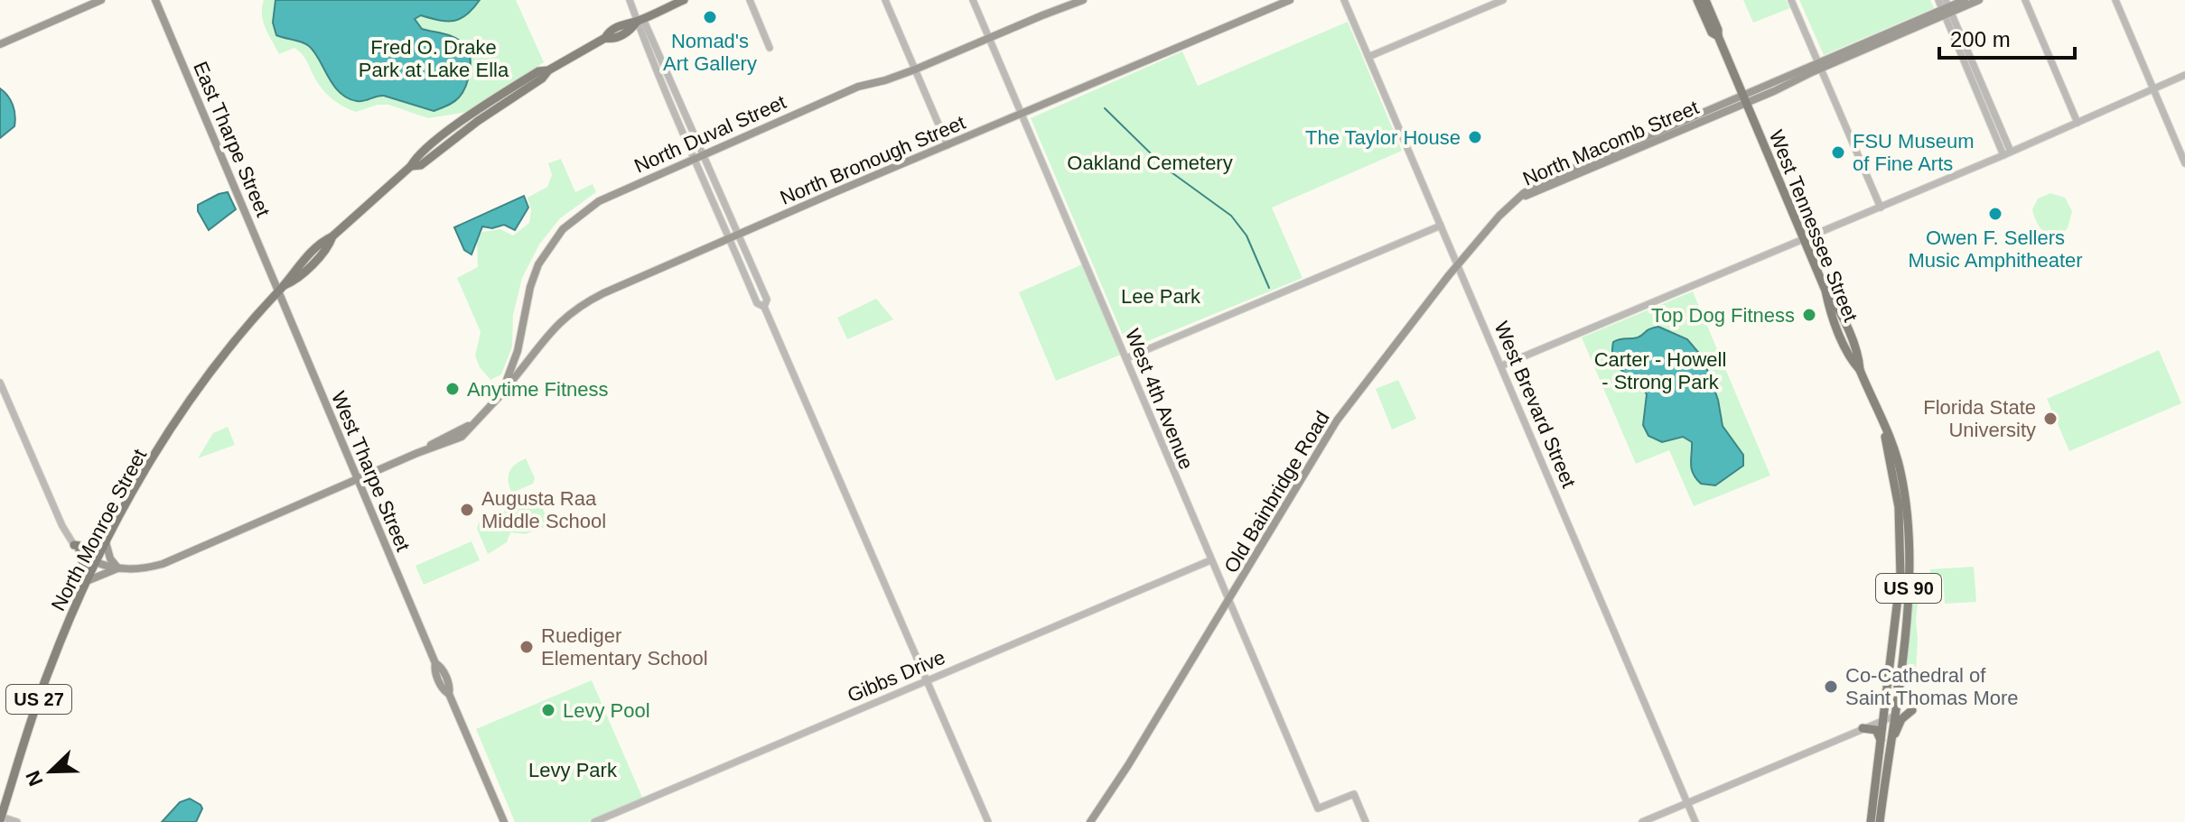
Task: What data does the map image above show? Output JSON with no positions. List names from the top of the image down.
{
  "streets": {
    "main road": [
      "North Duval Street",
      "East Tharpe Street",
      "North Macomb Street",
      "North Bronough Street",
      "West Tennessee Street",
      "West Tharpe Street",
      "Old Bainbridge Road",
      "North Monroe Street",
      "US 90",
      "US 27"
    ],
    "street": ["West 4th Avenue", "West Brevard Street", "Gibbs Drive"]
  },
  "crossings": [
    ["North Duval Street", "North Bronough Street"],
    ["North Duval Street", "West 4th Avenue"],
    ["North Duval Street", "West Tharpe Street"],
    ["East Tharpe Street", "West Tharpe Street"],
    ["East Tharpe Street", "North Monroe Street"],
    ["North Macomb Street", "West Tennessee Street"],
    ["North Macomb Street", "Old Bainbridge Road"],
    ["North Bronough Street", "West 4th Avenue"],
    ["West 4th Avenue", "Old Bainbridge Road"],
    ["West 4th Avenue", "Gibbs Drive"],
    ["West Brevard Street", "Old Bainbridge Road"],
    ["West Tharpe Street", "North Monroe Street"]
  ],
  "parks": [
    "Fred O. Drake Park at Lake Ella",
    "Oakland Cemetery",
    "Lee Park",
    "Carter - Howell - Strong Park",
    "Levy Park"
  ],
  "places": [
    "Nomad's Art Gallery",
    "The Taylor House",
    "FSU Museum of Fine Arts",
    "Owen F. Sellers Music Amphitheater",
    "Top Dog Fitness",
    "Anytime Fitness",
    "Florida State University",
    "Augusta Raa Middle School",
    "Ruediger Elementary School",
    "Co-Cathedral of Saint Thomas More",
    "Levy Pool"
  ],
  "scale_bar": "200 m",
  "north": "bottom left"
}
